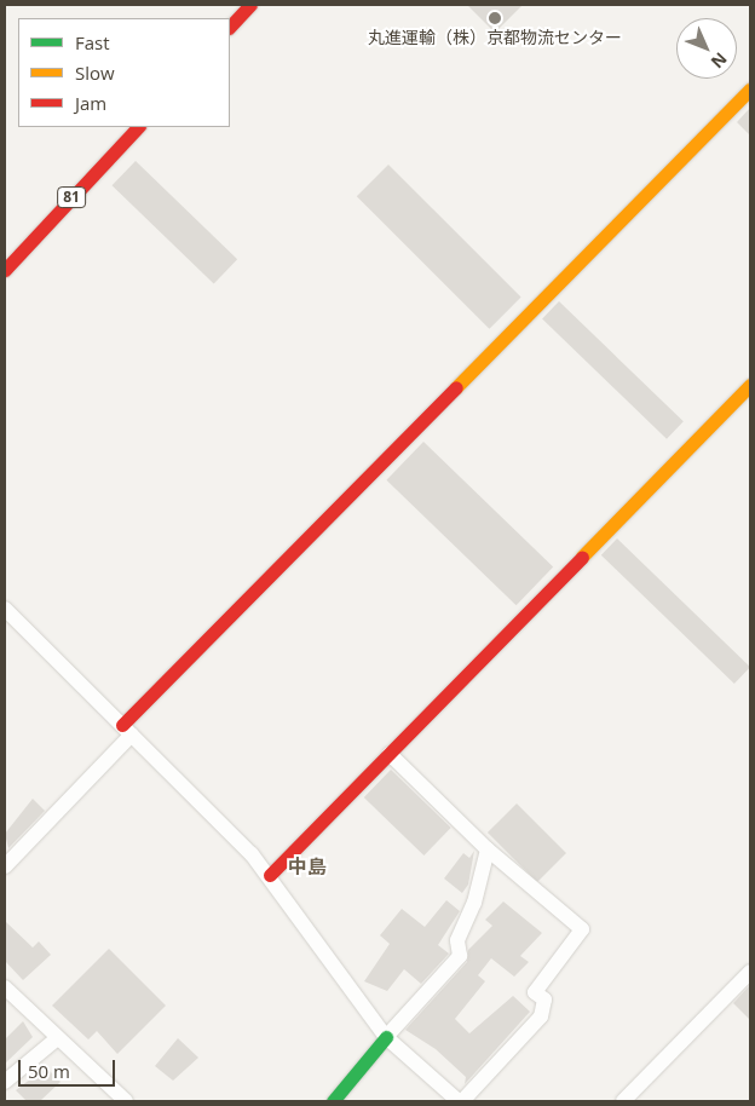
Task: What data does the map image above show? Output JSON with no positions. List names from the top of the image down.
{
  "streets": {
    "street": ["81"]
  },
  "districts": ["中島"],
  "places": ["丸進運輸（株）京都物流センター"],
  "legend": ["Fast", "Slow", "Jam"],
  "scale_bar": "50 m",
  "north": "bottom right"
}
